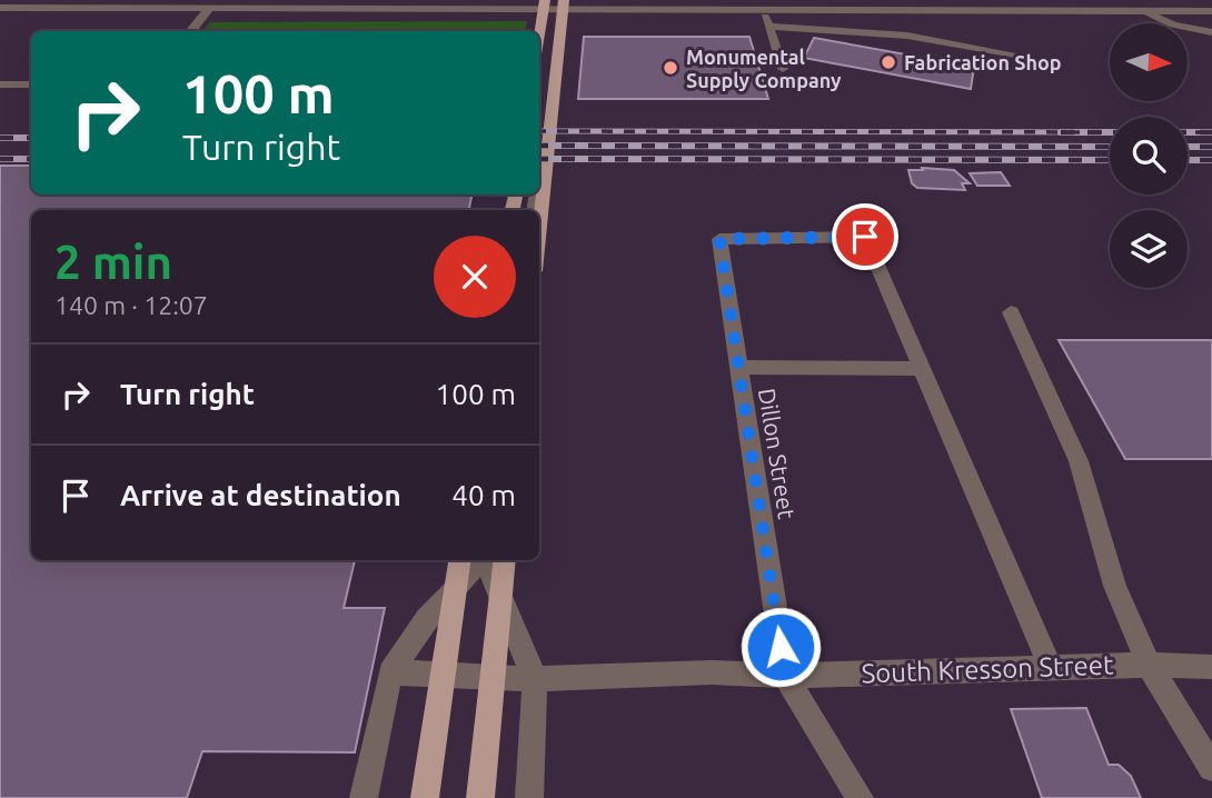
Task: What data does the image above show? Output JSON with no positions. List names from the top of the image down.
{
  "streets": {
    "street": ["Dillon Street", "South Kresson Street"]
  },
  "crossings": [
    ["Dillon Street", "South Kresson Street"]
  ],
  "places": ["Fabrication Shop", "Monumental Supply Company"],
  "north": "right",
  "page": {
    "turn": ["100 m", "Turn right"],
    "heading": ["2 min", "140 m · 12:07"],
    "list": [
      {
        "name": "Turn right",
        "value": "100 m"
      },
      {
        "name": "Arrive at destination",
        "value": "40 m"
      }
    ]
  }
}
